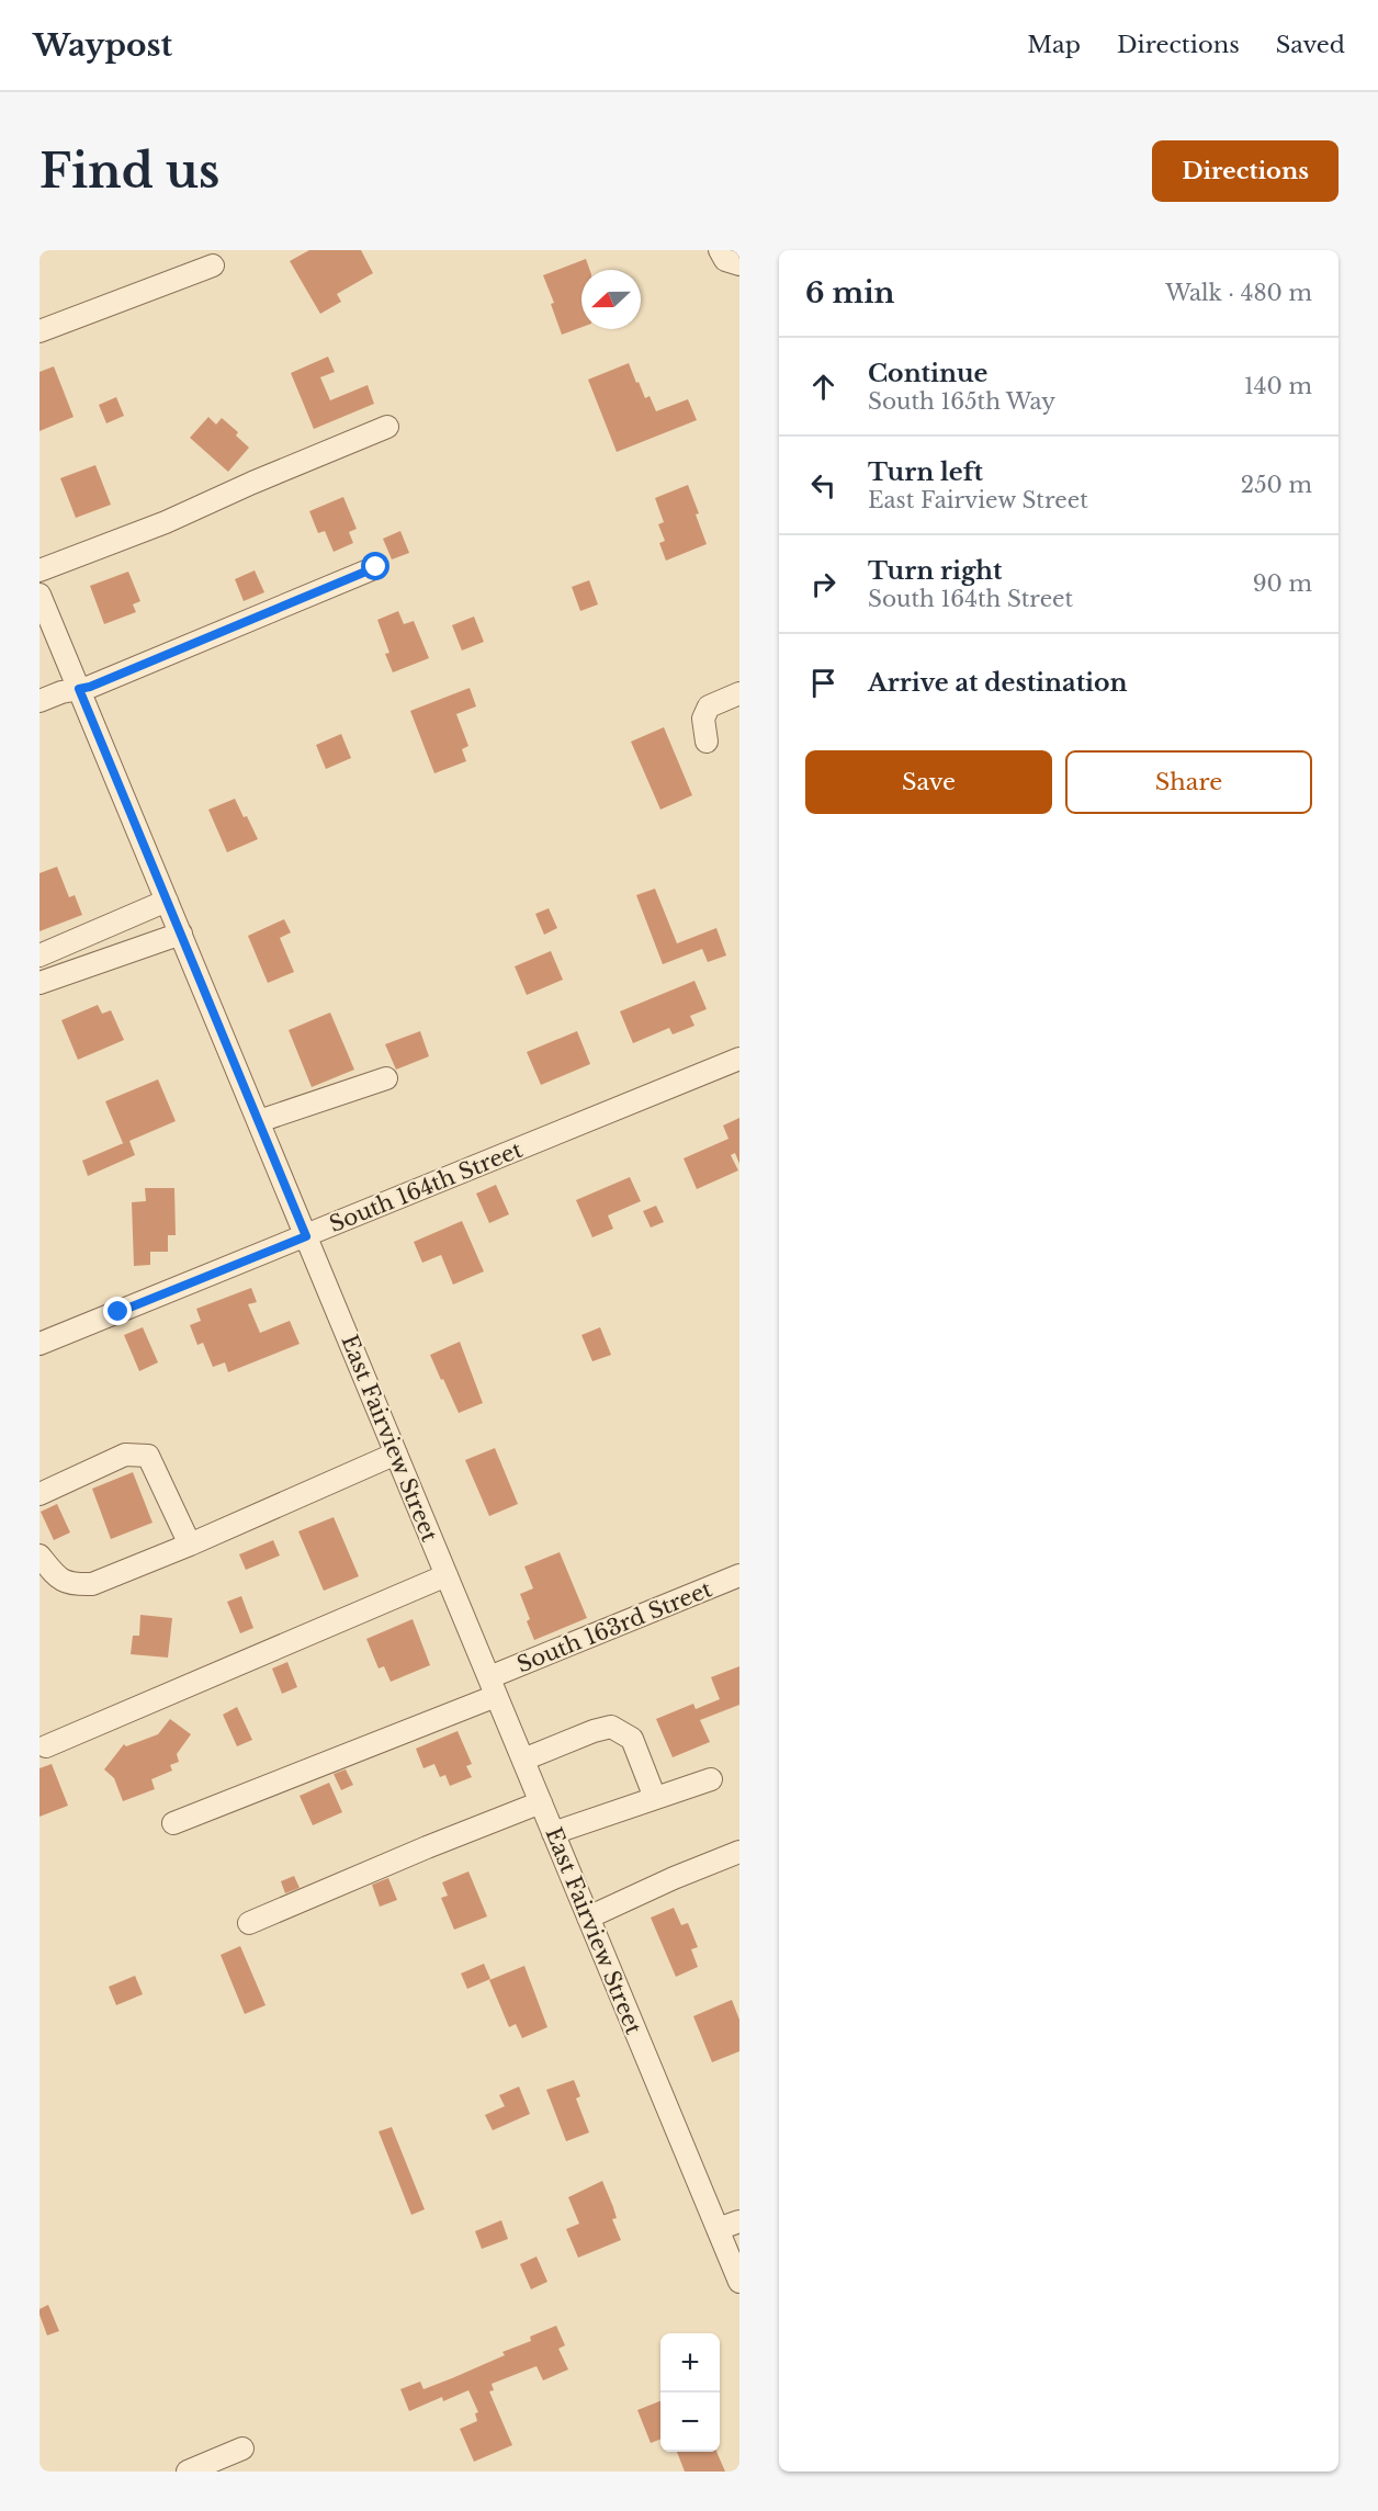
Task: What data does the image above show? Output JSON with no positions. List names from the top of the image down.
{
  "streets": {
    "street": ["South 164th Street", "East Fairview Street", "South 163rd Street"]
  },
  "crossings": [
    ["South 164th Street", "East Fairview Street"],
    ["East Fairview Street", "South 163rd Street"]
  ],
  "north": "left",
  "page": {
    "header": "Waypost",
    "nav": ["Map", "Directions", "Saved"],
    "buttons": [
      "Directions",
      ["Save", "Share"]
    ],
    "title": "Find us",
    "heading": ["6 min", "Walk · 480 m"],
    "list": [
      ["Continue", "South 165th Way", "140 m"],
      ["Turn left", "East Fairview Street", "250 m"],
      ["Turn right", "South 164th Street", "90 m"],
      "Arrive at destination"
    ],
    "map_buttons": ["+", "−"]
  }
}
